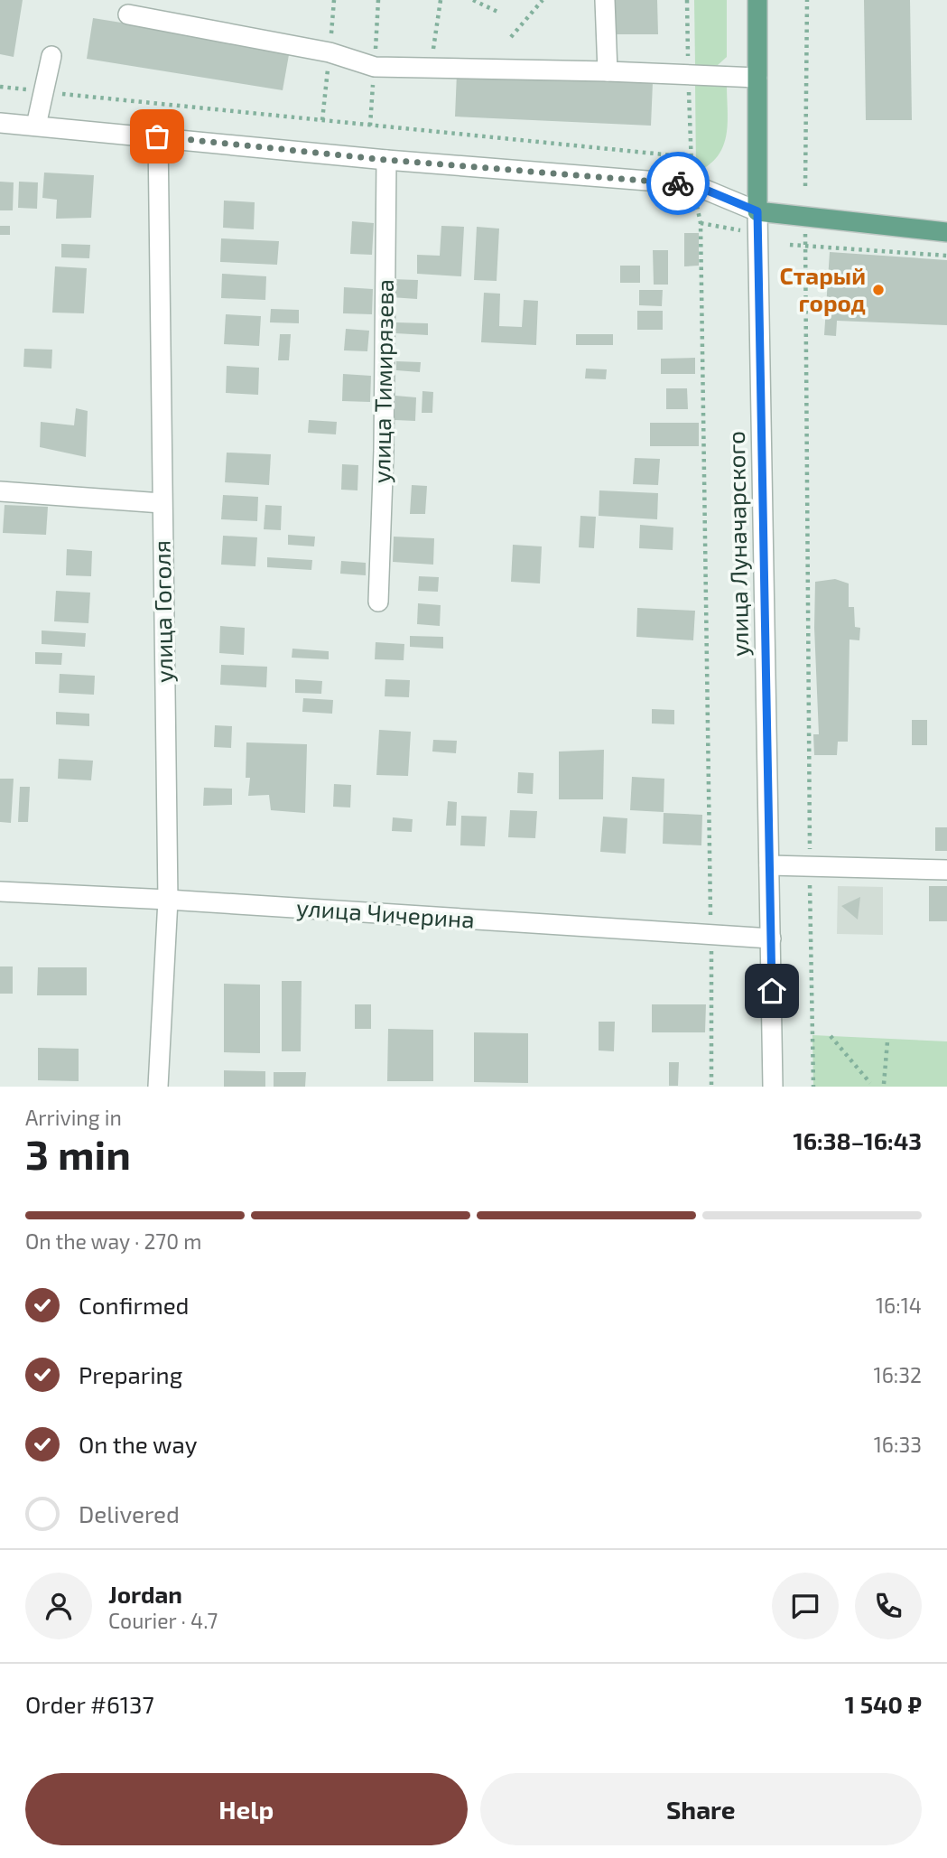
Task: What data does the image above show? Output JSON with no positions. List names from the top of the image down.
{
  "streets": {
    "main road": ["улица Луначарского"],
    "street": ["улица Тимирязева", "улица Гоголя", "улица Чичерина"]
  },
  "crossings": [
    ["улица Луначарского", "улица Чичерина"],
    ["улица Гоголя", "улица Чичерина"]
  ],
  "places": ["Старый город"],
  "page": {
    "heading": ["3 min", "Arriving in", "16:38–16:43"],
    "panel": [
      "Jordan",
      "Courier · 4.7",
      "Order #6137",
      "1 540 ₽"
    ],
    "bar": "On the way · 270 m",
    "list": [
      ["Confirmed", "16:14"],
      ["Preparing", "16:32"],
      ["On the way", "16:33"],
      "Delivered"
    ],
    "buttons": ["Help", "Share"]
  }
}
